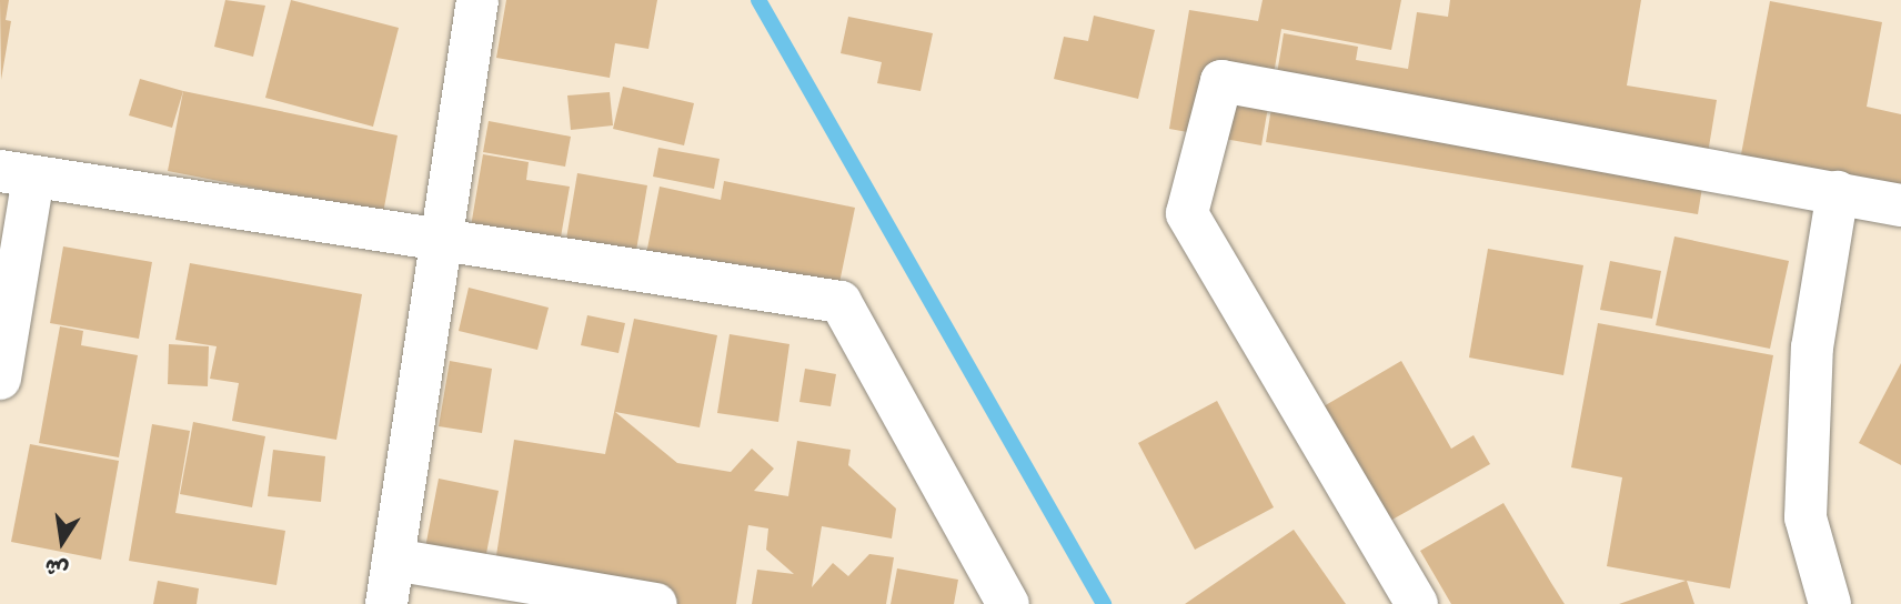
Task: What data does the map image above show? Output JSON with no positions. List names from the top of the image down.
{
  "north": "bottom"
}
